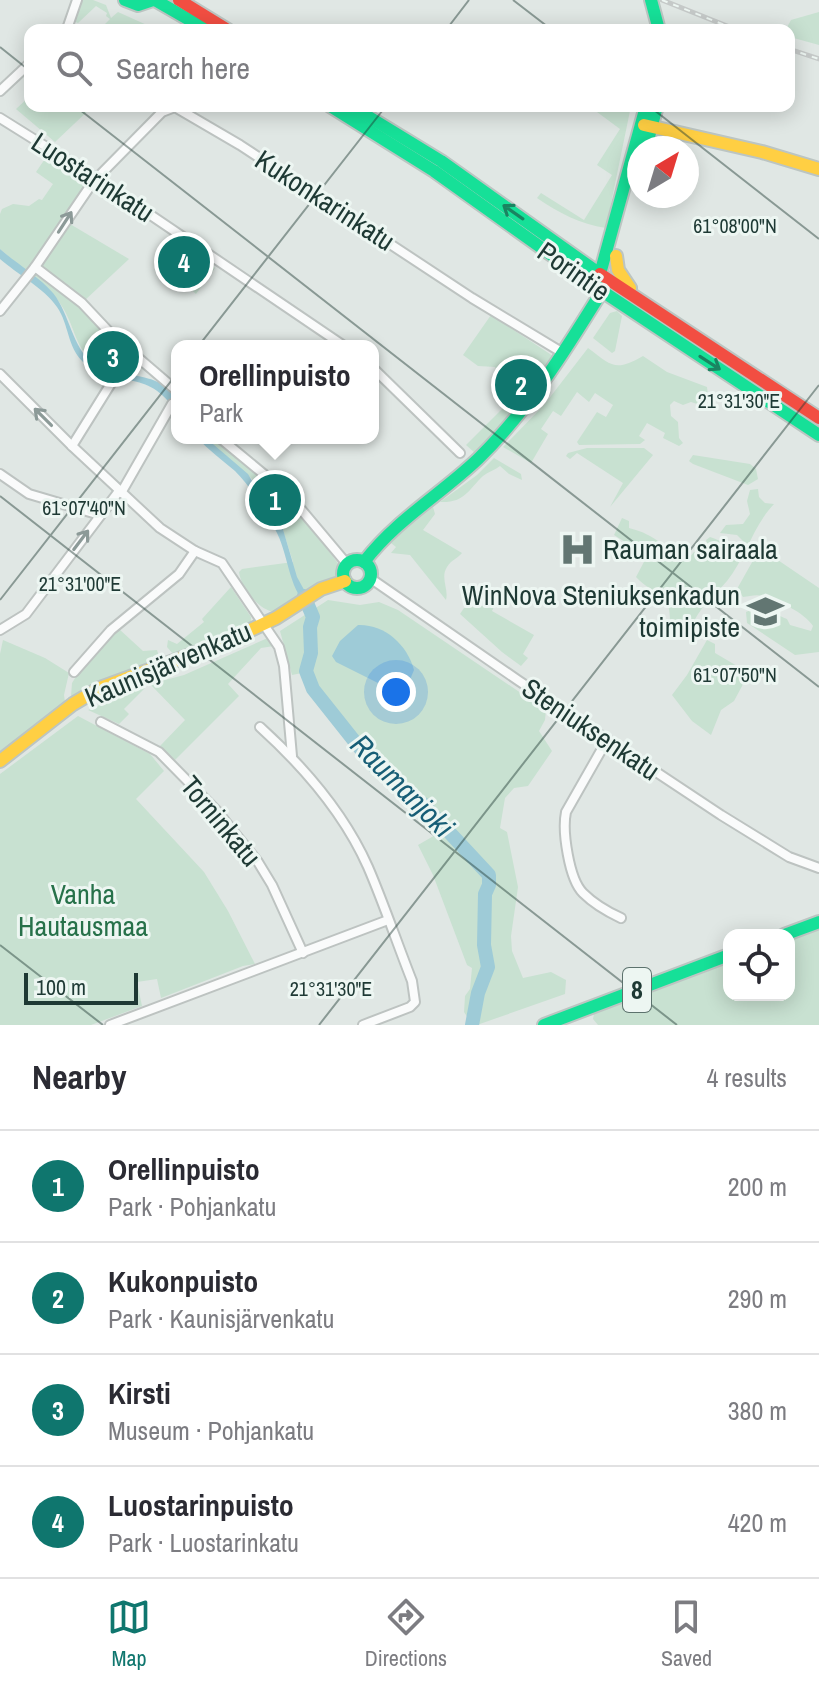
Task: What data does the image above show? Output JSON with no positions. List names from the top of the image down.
{
  "streets": {
    "main road": ["Porintie", "Kaunisjärvenkatu", "8"],
    "street": [
      "Luostarinkatu",
      "Kukonkarinkatu",
      "Steniuksenkatu",
      "Torninkatu"
    ]
  },
  "crossings": [
    ["Luostarinkatu", "Kukonkarinkatu"],
    ["Kaunisjärvenkatu", "Steniuksenkatu"]
  ],
  "water": ["Raumanjoki"],
  "parks": ["Vanha Hautausmaa"],
  "places": {
    "hospital": ["Rauman sairaala"],
    "school or university": ["WinNova Steniuksenkadun toimipiste"]
  },
  "scale_bar": "100 m",
  "north": "top right",
  "page": {
    "search": "Search here",
    "pins": [
      "4",
      "3",
      "2",
      "1"
    ],
    "popup": ["Orellinpuisto", "Park"],
    "scale": "100 m",
    "heading": ["Nearby", "4 results"],
    "list": [
      {
        "mark": "1",
        "name": "Orellinpuisto",
        "note": "Park · Pohjankatu",
        "value": "200 m"
      },
      {
        "mark": "2",
        "name": "Kukonpuisto",
        "note": "Park · Kaunisjärvenkatu",
        "value": "290 m"
      },
      {
        "mark": "3",
        "name": "Kirsti",
        "note": "Museum · Pohjankatu",
        "value": "380 m"
      },
      {
        "mark": "4",
        "name": "Luostarinpuisto",
        "note": "Park · Luostarinkatu",
        "value": "420 m"
      }
    ],
    "nav": ["Map", "Directions", "Saved"]
  },
  "coordinates": [
    "61°08'00\"N",
    "21°31'30\"E",
    "61°07'40\"N",
    "21°31'00\"E",
    "61°07'50\"N"
  ]
}
